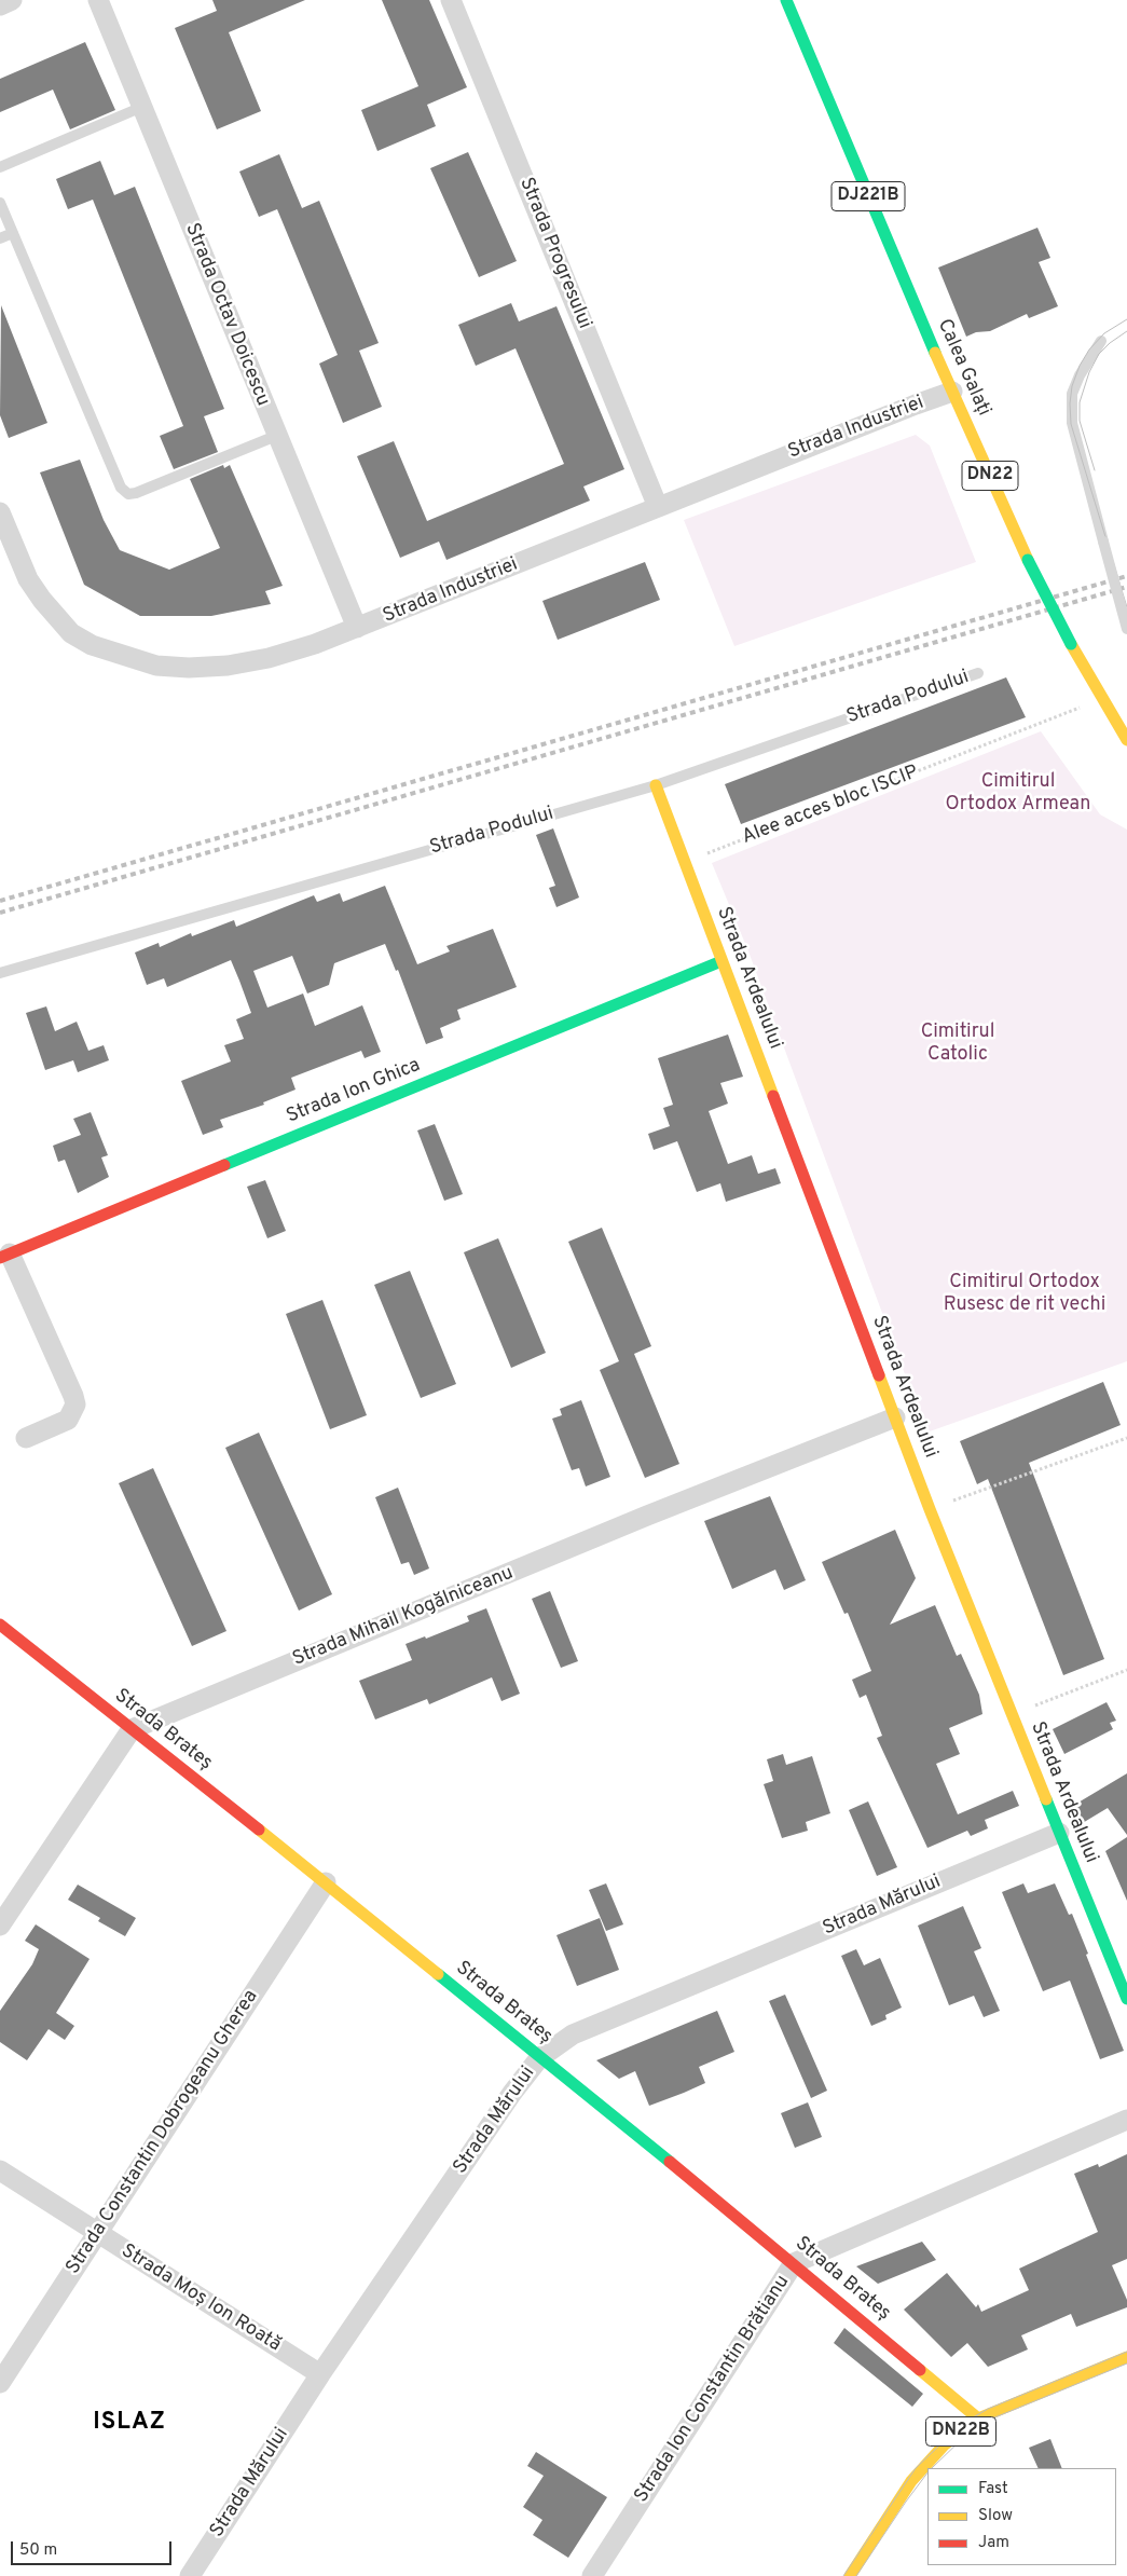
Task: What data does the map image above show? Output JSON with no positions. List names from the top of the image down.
{
  "streets": {
    "street": [
      "DJ221B",
      "Strada Progresului",
      "Strada Octav Doicescu",
      "Calea Galați",
      "Strada Industriei",
      "DN22",
      "Strada Ardealului",
      "Strada Ion Ghica",
      "Strada Mihail Kogălniceanu",
      "Strada Brateș",
      "Strada Mărului",
      "Strada Constantin Dobrogeanu Gherea",
      "Strada Moș Ion Roată",
      "Strada Ion Constantin Brătianu",
      "DN22B"
    ],
    "lane": ["Strada Podului"],
    "path": ["Alee acces bloc ISCIP"]
  },
  "crossings": [
    ["Strada Progresului", "Strada Industriei"],
    ["Strada Octav Doicescu", "Strada Industriei"],
    ["Calea Galați", "Strada Industriei"],
    ["Calea Galați", "Alee acces bloc ISCIP"],
    ["Strada Podului", "Strada Ardealului"],
    ["Alee acces bloc ISCIP", "Strada Ardealului"],
    ["Strada Ardealului", "Strada Ion Ghica"],
    ["Strada Ardealului", "Strada Mihail Kogălniceanu"],
    ["Strada Ardealului", "Strada Mărului"],
    ["Strada Mihail Kogălniceanu", "Strada Brateș"],
    ["Strada Brateș", "Strada Mărului"],
    ["Strada Brateș", "Strada Constantin Dobrogeanu Gherea"],
    ["Strada Brateș", "Strada Ion Constantin Brătianu"],
    ["Strada Brateș", "DN22B"],
    ["Strada Mărului", "Strada Moș Ion Roată"],
    ["Strada Constantin Dobrogeanu Gherea", "Strada Moș Ion Roată"]
  ],
  "districts": ["ISLAZ"],
  "parks": ["Cimitirul Ortodox Armean", "Cimitirul Catolic", "Cimitirul Ortodox Rusesc de rit vechi"],
  "legend": ["Fast", "Slow", "Jam"],
  "scale_bar": "50 m"
}
